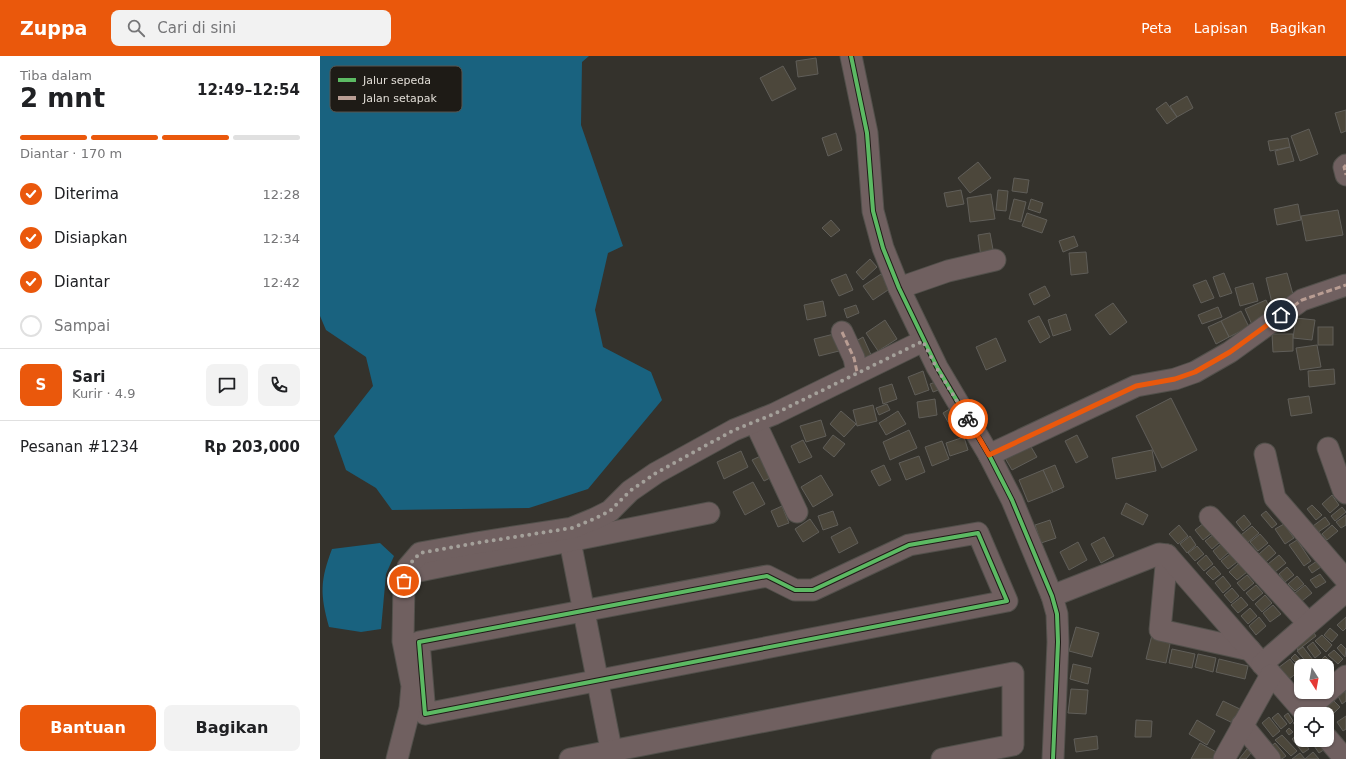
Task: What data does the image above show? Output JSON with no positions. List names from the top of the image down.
{
  "legend": ["Jalur sepeda", "Jalan setapak"],
  "north": "bottom",
  "page": {
    "header": "Zuppa",
    "search": "Cari di sini",
    "nav": ["Peta", "Lapisan", "Bagikan"],
    "heading": ["2 mnt", "Tiba dalam", "12:49–12:54"],
    "panel": [
      "Sari",
      "Kurir · 4.9",
      "Pesanan #1234",
      "Rp 203,000"
    ],
    "bar": "Diantar · 170 m",
    "list": [
      ["Diterima", "12:28"],
      ["Disiapkan", "12:34"],
      ["Diantar", "12:42"],
      "Sampai"
    ],
    "round": "S",
    "buttons": ["Bantuan", "Bagikan"]
  }
}
